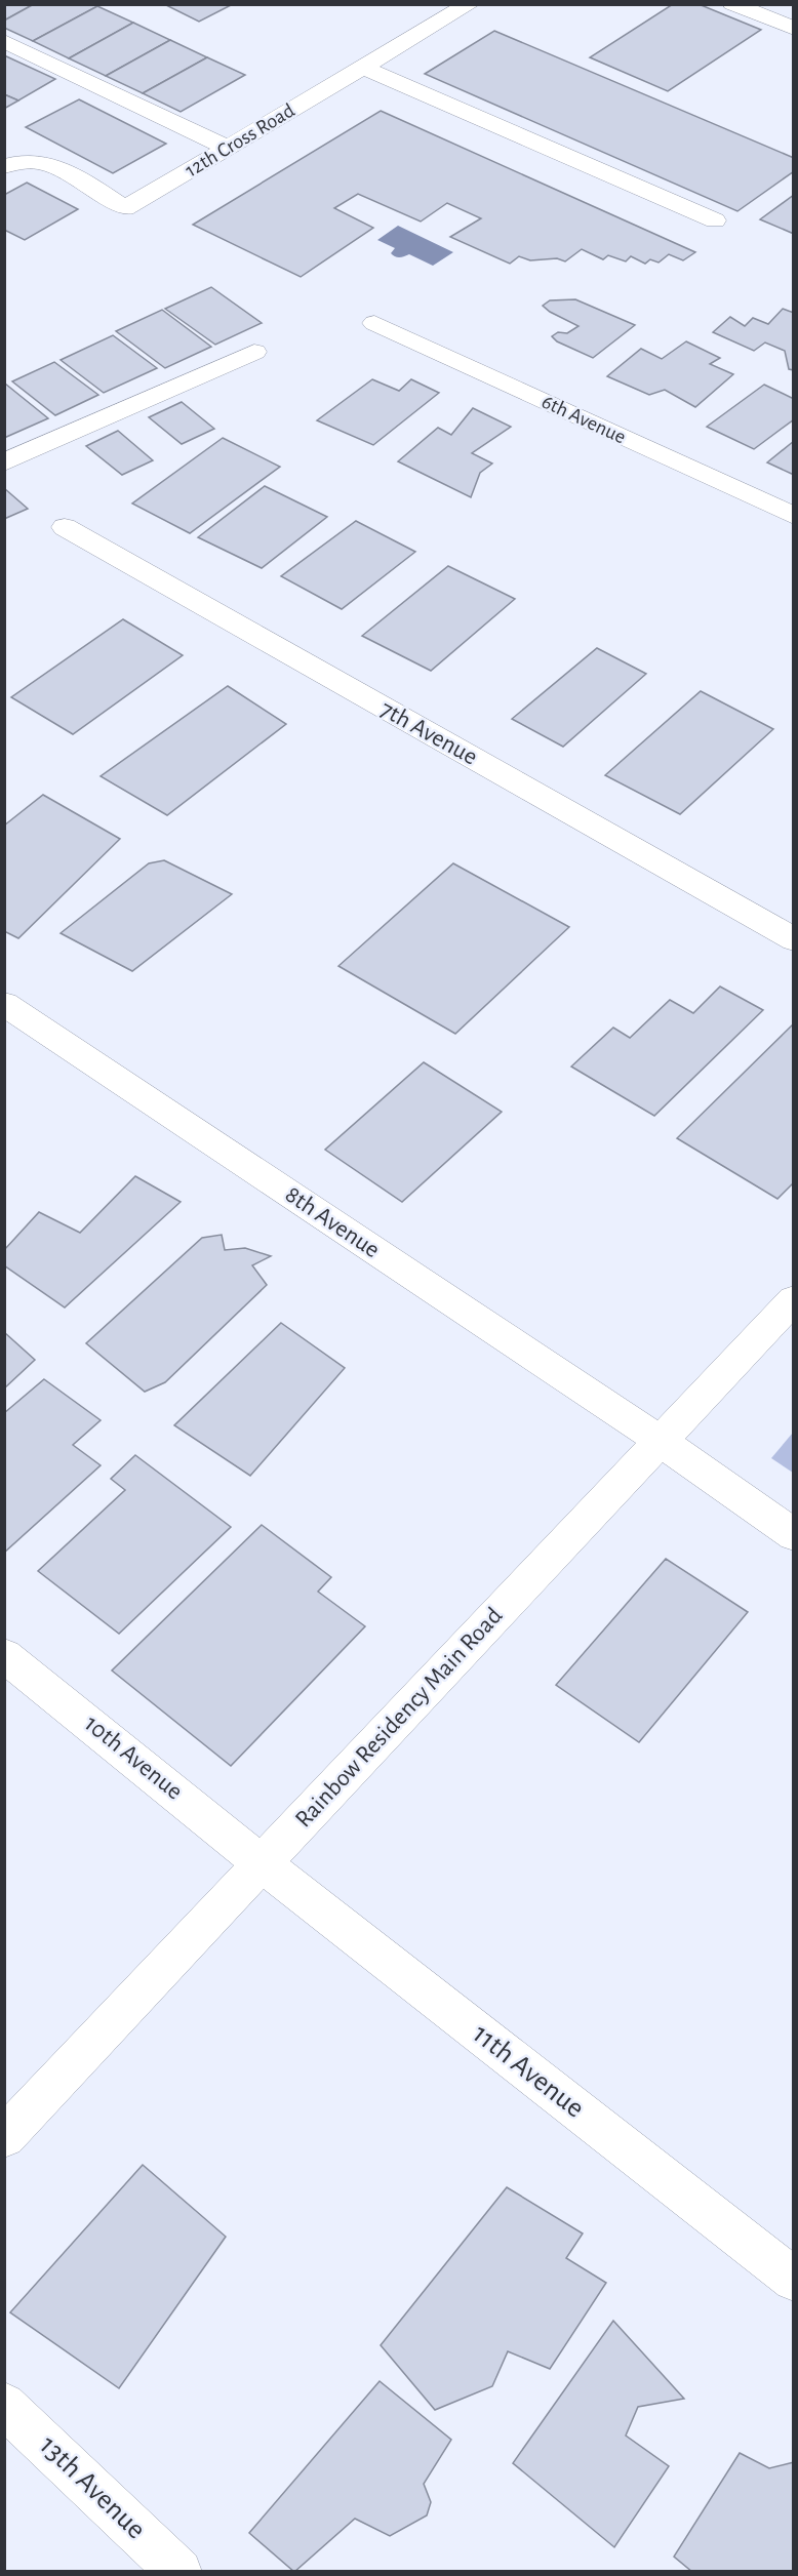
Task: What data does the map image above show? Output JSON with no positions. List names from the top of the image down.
{
  "streets": {
    "street": [
      "12th Cross Road",
      "6th Avenue",
      "7th Avenue",
      "8th Avenue",
      "Rainbow Residency Main Road",
      "10th Avenue",
      "11th Avenue",
      "13th Avenue"
    ]
  },
  "crossings": [
    ["8th Avenue", "Rainbow Residency Main Road"],
    ["Rainbow Residency Main Road", "10th Avenue"],
    ["Rainbow Residency Main Road", "11th Avenue"],
    ["10th Avenue", "11th Avenue"]
  ]
}
